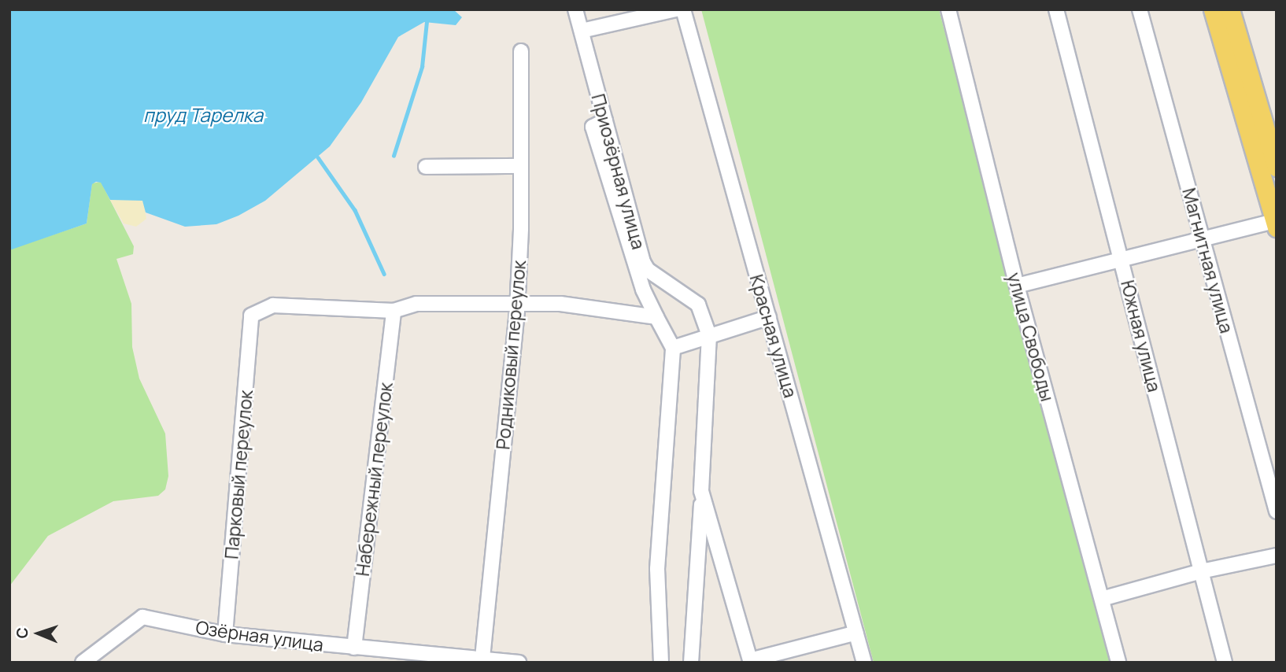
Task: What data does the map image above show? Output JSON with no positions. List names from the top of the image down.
{
  "streets": {
    "street": [
      "Приозёрная улица",
      "Магнитная улица",
      "Красная улица",
      "Южная улица",
      "улица Свободы",
      "Родниковый переулок",
      "Парковый переулок",
      "Набережный переулок",
      "Озёрная улица"
    ]
  },
  "crossings": [
    ["Родниковый переулок", "Озёрная улица"],
    ["Парковый переулок", "Набережный переулок"],
    ["Парковый переулок", "Озёрная улица"],
    ["Набережный переулок", "Озёрная улица"]
  ],
  "water": ["пруд Тарелка"],
  "north": "left"
}
